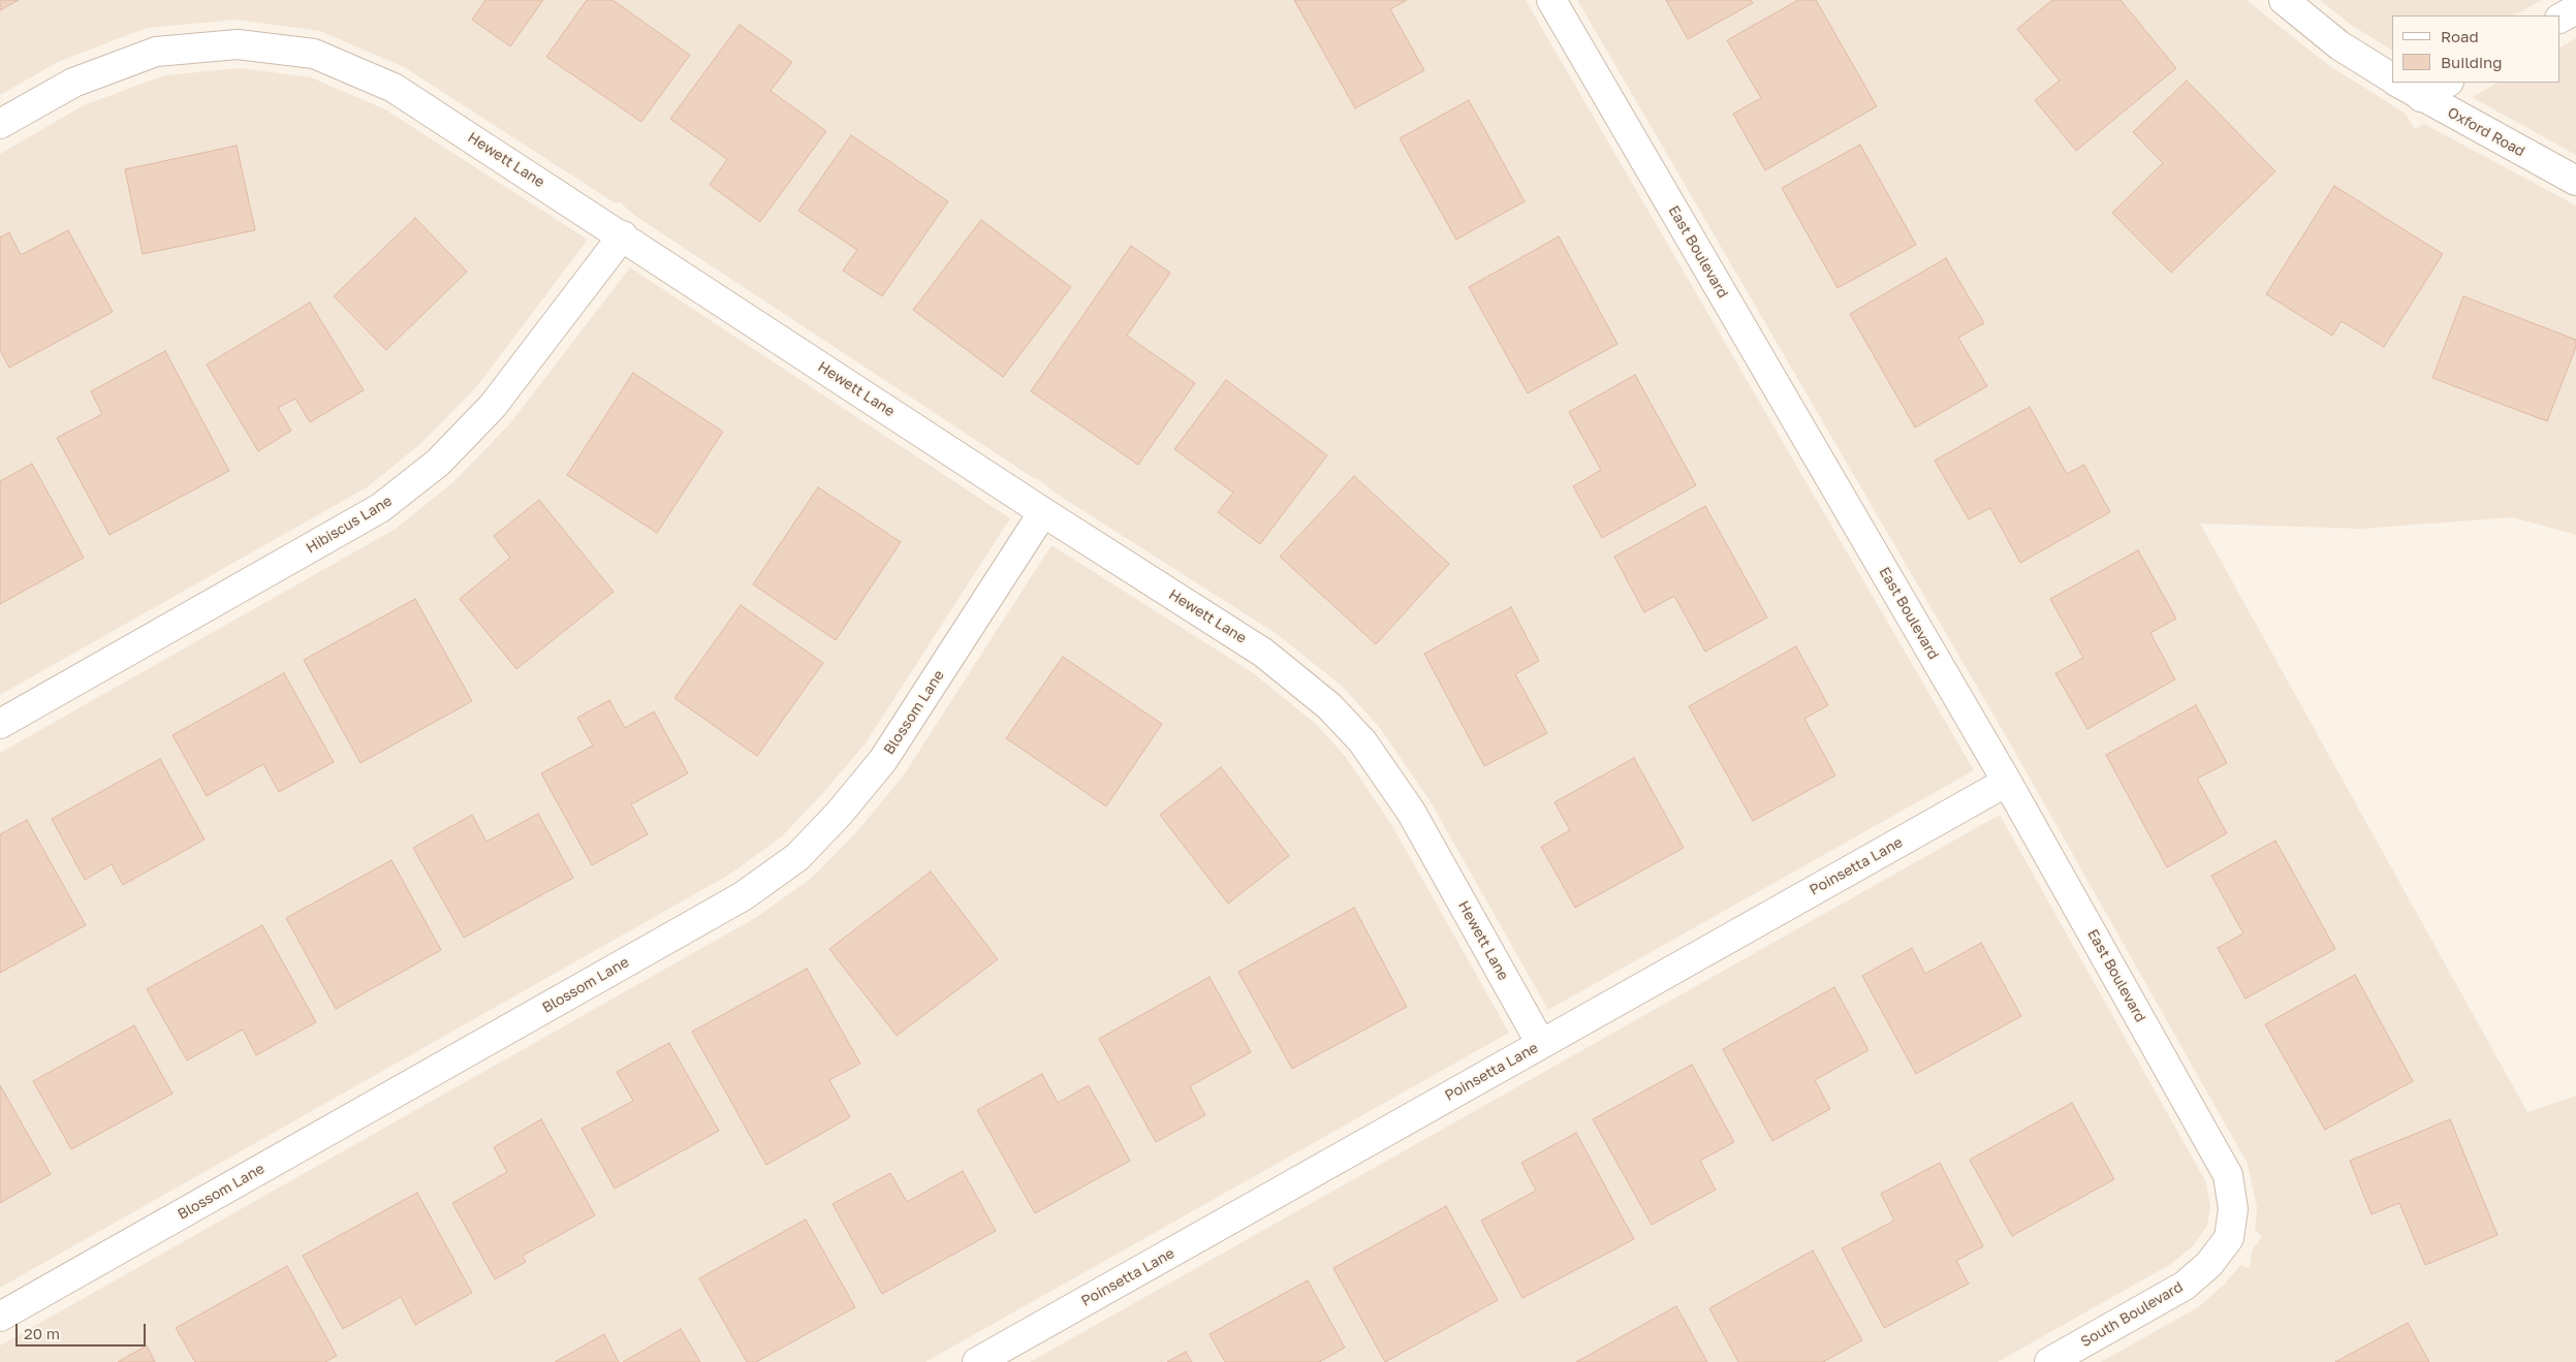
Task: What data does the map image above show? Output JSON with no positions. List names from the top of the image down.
{
  "streets": {
    "street": [
      "Oxford Road",
      "Hewett Lane",
      "East Boulevard",
      "Hibiscus Lane",
      "Blossom Lane",
      "Poinsetta Lane",
      "South Boulevard"
    ]
  },
  "crossings": [
    ["Hewett Lane", "Hibiscus Lane"],
    ["Hewett Lane", "Blossom Lane"],
    ["Hewett Lane", "Poinsetta Lane"],
    ["East Boulevard", "Poinsetta Lane"],
    ["East Boulevard", "South Boulevard"]
  ],
  "legend": ["Road", "Building"],
  "scale_bar": "20 m"
}
